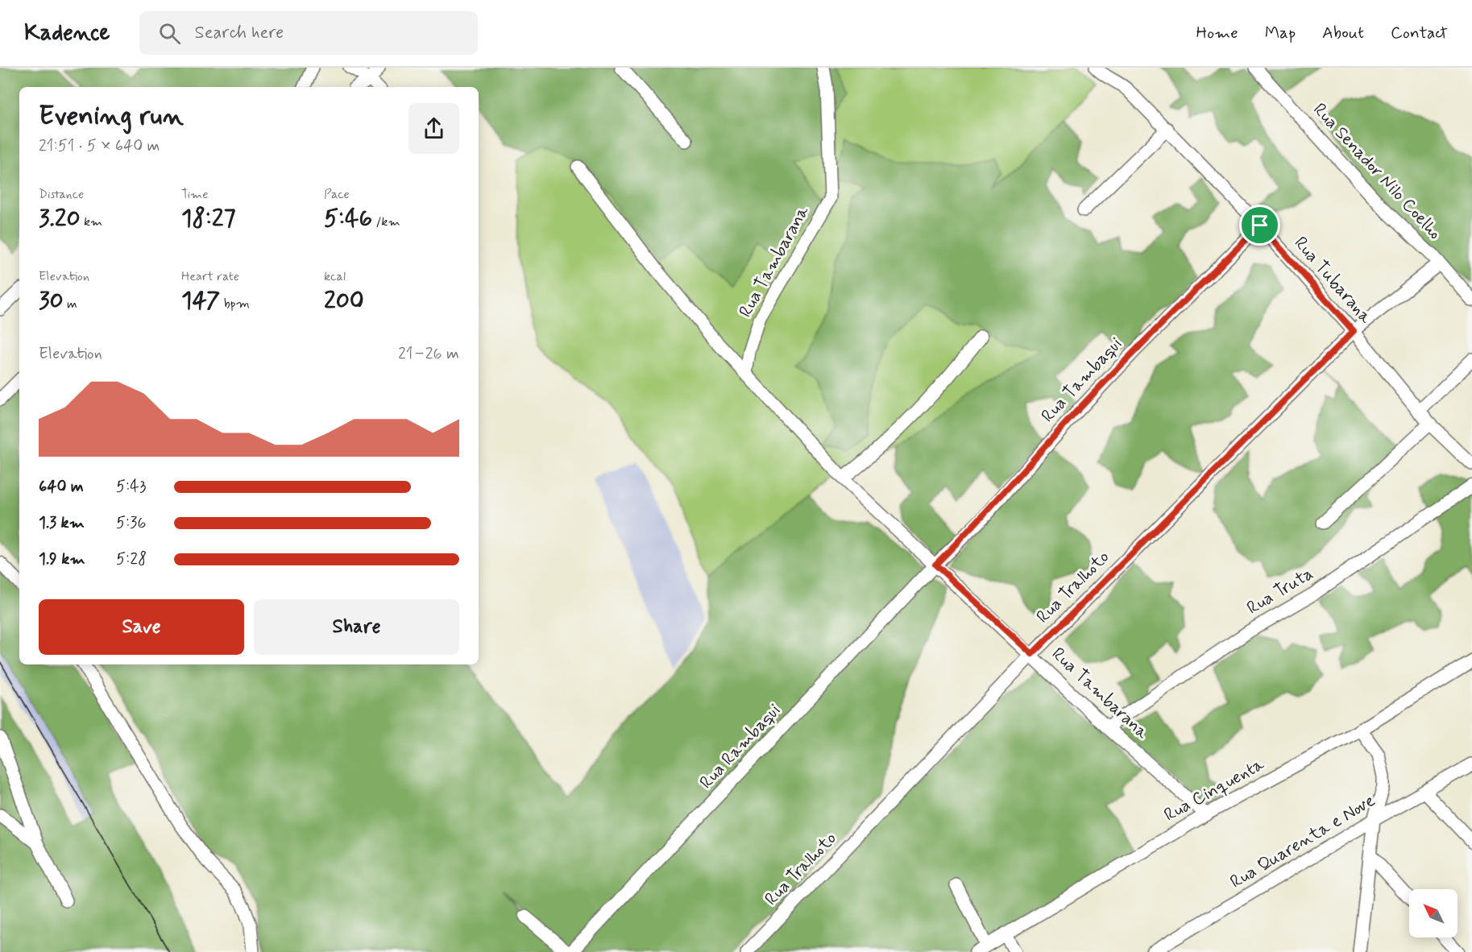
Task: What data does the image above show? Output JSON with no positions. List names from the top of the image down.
{
  "streets": {
    "street": [
      "Rua Senador Nilo Coelho",
      "Rua Tambarana",
      "Rua Tubarana",
      "Rua Tambaqui",
      "Rua Tralhoto",
      "Rua Truta",
      "Rua Rambaqui",
      "Rua Cinquenta",
      "Rua Quarenta e Nove"
    ]
  },
  "crossings": [
    ["Rua Senador Nilo Coelho", "Rua Tralhoto"],
    ["Rua Tambarana", "Rua Tambaqui"],
    ["Rua Tambarana", "Rua Tralhoto"],
    ["Rua Tambarana", "Rua Truta"],
    ["Rua Tambarana", "Rua Rambaqui"],
    ["Rua Tambarana", "Rua Cinquenta"],
    ["Rua Tubarana", "Rua Tambaqui"],
    ["Rua Tubarana", "Rua Tralhoto"],
    ["Rua Tambaqui", "Rua Rambaqui"]
  ],
  "north": "top left",
  "page": {
    "header": "Kadence",
    "search": "Search here",
    "nav": [
      "Home",
      "Map",
      "About",
      "Contact"
    ],
    "heading": ["Evening run", "21:51 · 5 × 640 m"],
    "stats": [
      ["Distance", "3.20 km"],
      ["Time", "18:27"],
      ["Pace", "5:46 /km"],
      ["Elevation", "30 m"],
      ["Heart rate", "147 bpm"],
      ["kcal", "200"]
    ],
    "chart": ["Elevation", "21–26 m"],
    "list": [
      {
        "name": "640 m",
        "note": "5:43"
      },
      {
        "name": "1.3 km",
        "note": "5:36"
      },
      {
        "name": "1.9 km",
        "note": "5:28"
      }
    ],
    "buttons": ["Save", "Share"]
  }
}
